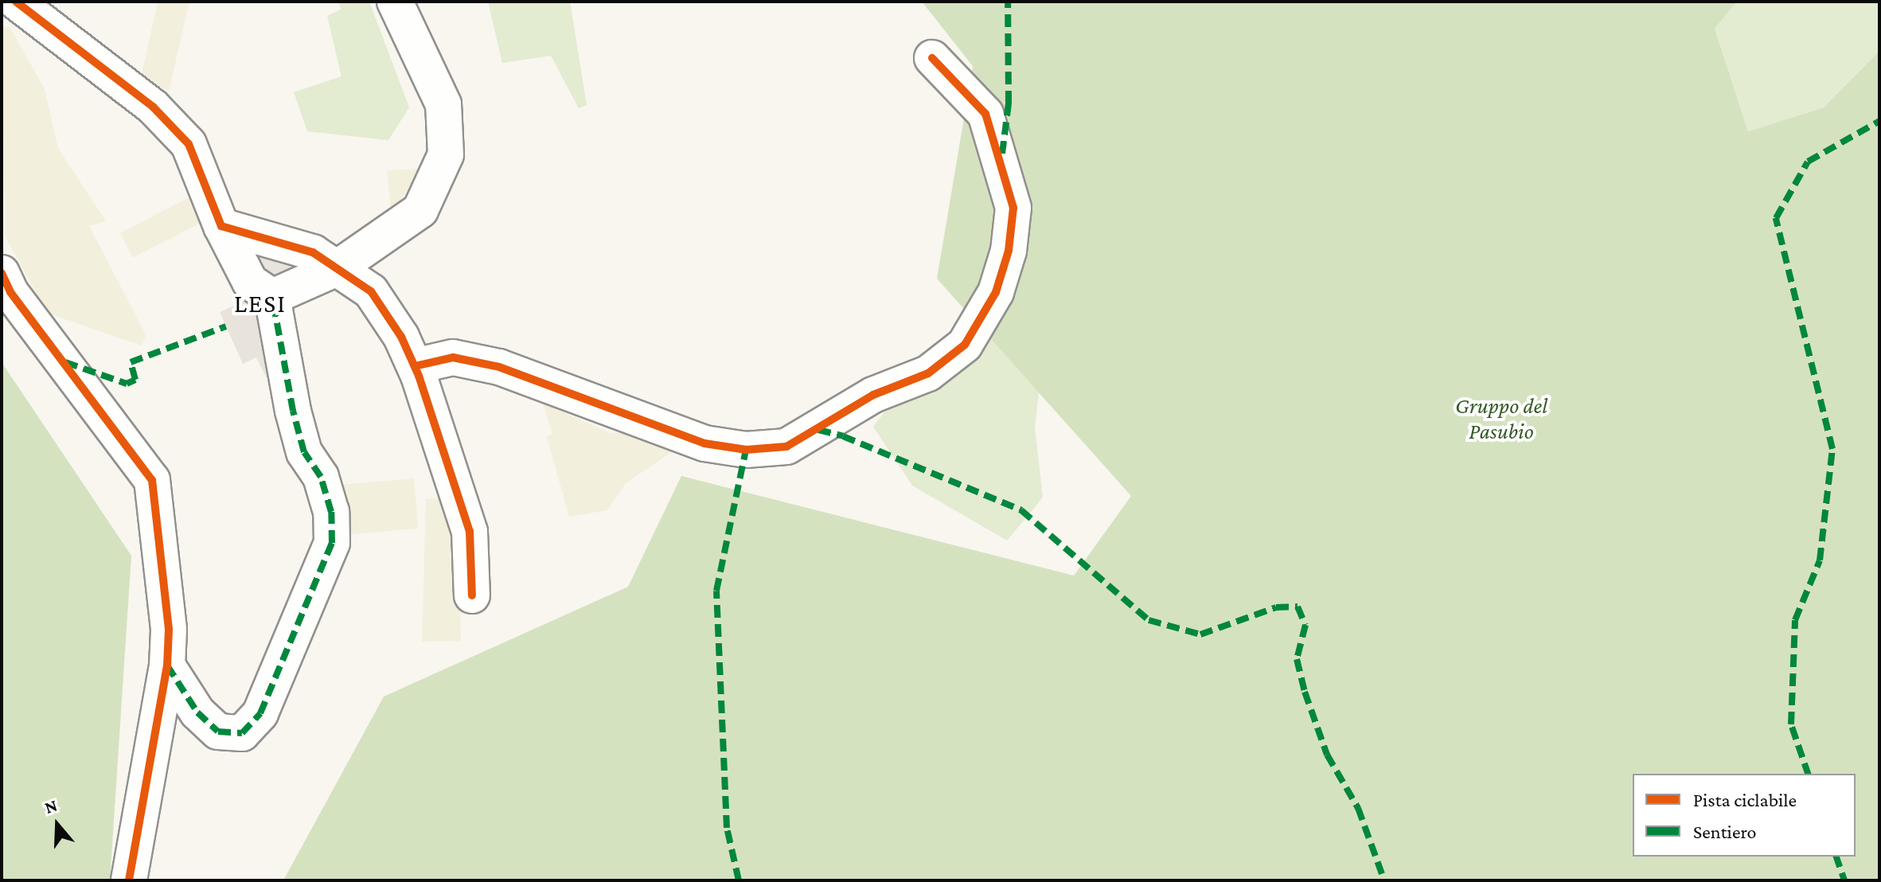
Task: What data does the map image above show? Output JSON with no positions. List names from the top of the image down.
{
  "districts": ["LESI"],
  "parks": ["Gruppo del Pasubio"],
  "legend": ["Pista ciclabile", "Sentiero"],
  "north": "top"
}
